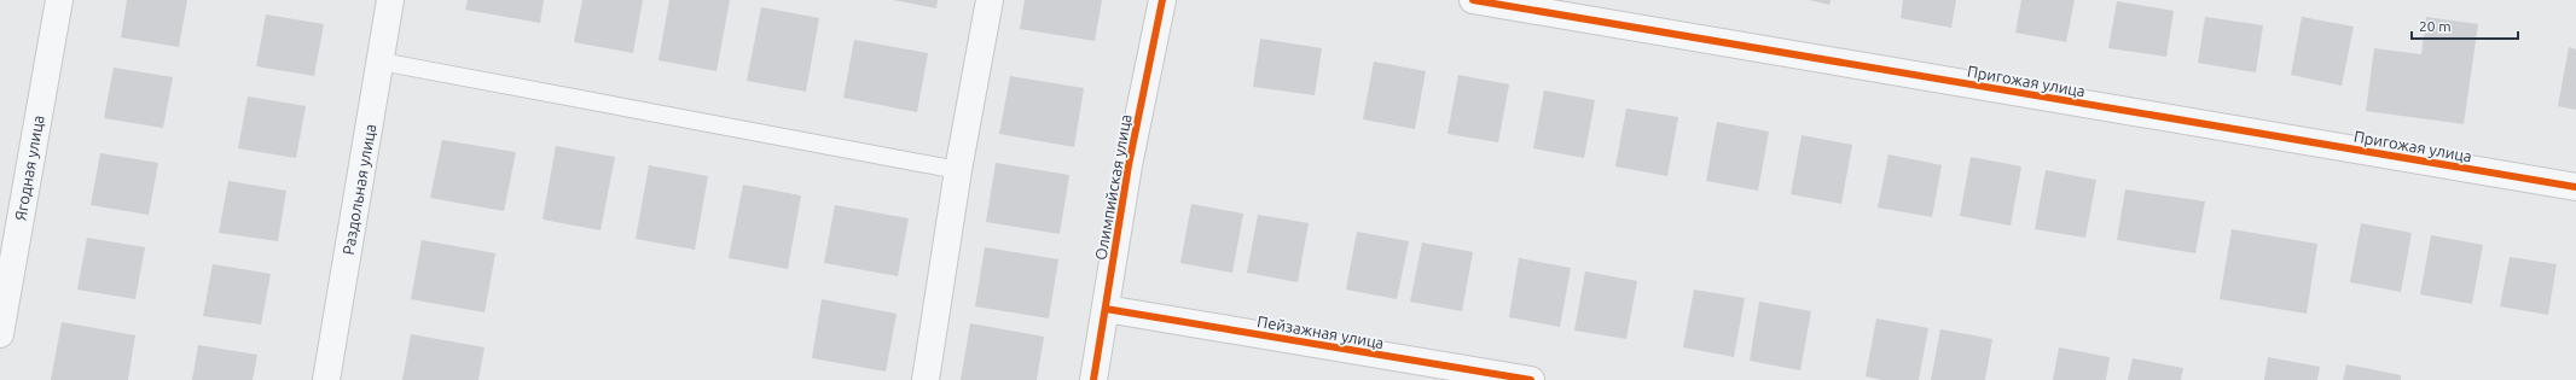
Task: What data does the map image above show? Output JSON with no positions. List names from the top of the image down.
{
  "streets": {
    "street": [
      "Пригожая улица",
      "Ягодная улица",
      "Олимпийская улица",
      "Раздольная улица",
      "Пейзажная улица"
    ]
  },
  "crossings": [
    ["Олимпийская улица", "Пейзажная улица"]
  ],
  "scale_bar": "20 m"
}
